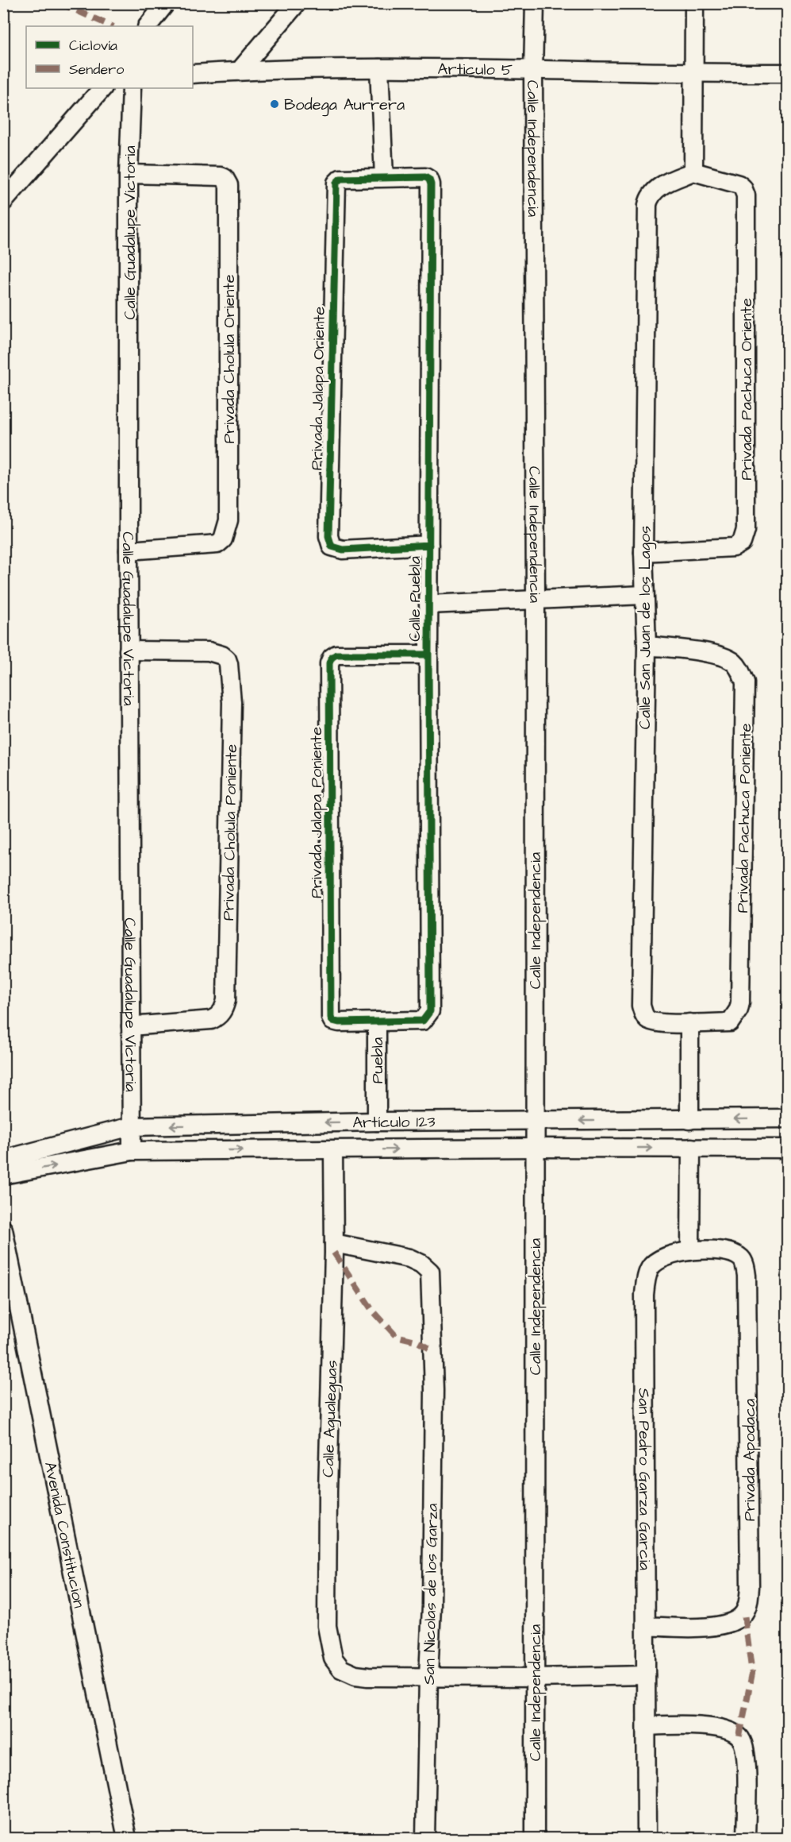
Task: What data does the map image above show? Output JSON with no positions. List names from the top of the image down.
{
  "streets": {
    "street": [
      "Articulo 5",
      "Calle Independencia",
      "Calle Guadalupe Victoria",
      "Privada Cholula Oriente",
      "Privada Jalapa Oriente",
      "Privada Pachuca Oriente",
      "Calle Puebla",
      "Calle San Juan de los Lagos",
      "Privada Jalapa Poniente",
      "Privada Pachuca Poniente",
      "Privada Cholula Poniente",
      "Puebla",
      "Artículo 123",
      "Calle Agualeguas",
      "Privada Apodaca",
      "San Pedro Garza Garcia",
      "Avenida Constitucion",
      "San Nicolas de los Garza"
    ]
  },
  "crossings": [
    ["Articulo 5", "Calle Independencia"],
    ["Calle Independencia", "Artículo 123"],
    ["Calle Guadalupe Victoria", "Privada Cholula Oriente"],
    ["Calle Guadalupe Victoria", "Privada Cholula Poniente"],
    ["Calle Guadalupe Victoria", "Artículo 123"],
    ["Privada Jalapa Oriente", "Calle Puebla"],
    ["Privada Pachuca Oriente", "Calle San Juan de los Lagos"],
    ["Calle Puebla", "Privada Jalapa Poniente"],
    ["Calle Puebla", "Puebla"],
    ["Calle San Juan de los Lagos", "Privada Pachuca Poniente"],
    ["Privada Jalapa Poniente", "Puebla"],
    ["Puebla", "Artículo 123"],
    ["Artículo 123", "Calle Agualeguas"],
    ["Calle Agualeguas", "San Nicolas de los Garza"],
    ["Privada Apodaca", "San Pedro Garza Garcia"]
  ],
  "places": ["Bodega Aurrera"],
  "legend": ["Ciclovía", "Sendero"]
}
